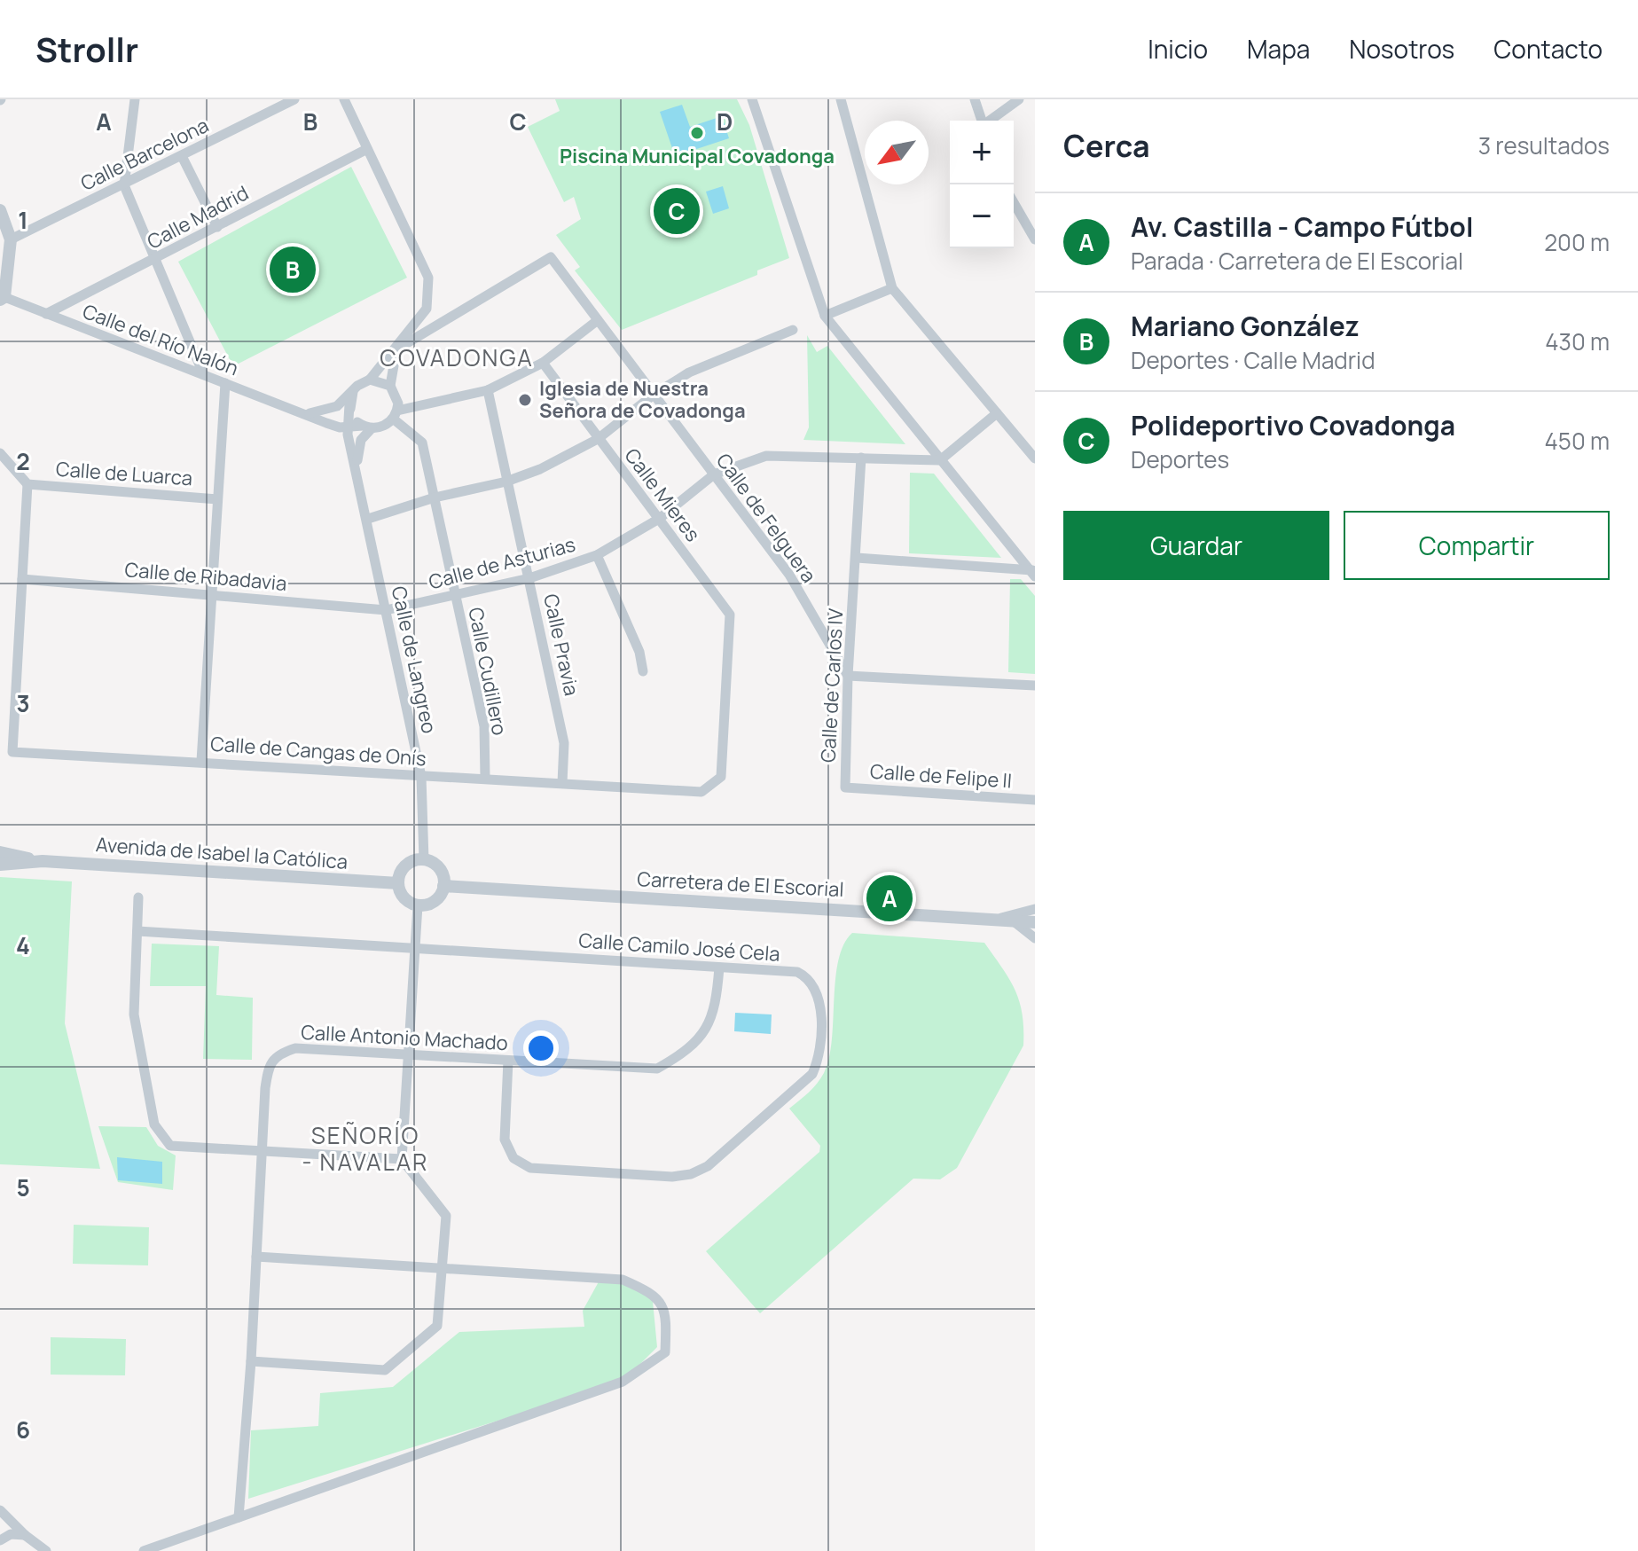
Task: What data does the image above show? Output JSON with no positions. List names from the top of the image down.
{
  "streets": {
    "street": [
      "Calle Barcelona",
      "Calle Madrid",
      "Calle del Río Nalón",
      "Calle de Luarca",
      "Calle Mieres",
      "Calle de Felguera",
      "Calle de Asturias",
      "Calle de Ribadavia",
      "Calle Pravia",
      "Calle de Langreo",
      "Calle Cudillero",
      "Calle de Carlos IV",
      "Calle de Cangas de Onís",
      "Calle de Felipe II",
      "Avenida de Isabel la Católica",
      "Carretera de El Escorial",
      "Calle Camilo José Cela",
      "Calle Antonio Machado"
    ]
  },
  "crossings": [
    ["Calle Madrid", "Calle del Río Nalón"],
    ["Calle del Río Nalón", "Calle de Langreo"],
    ["Calle del Río Nalón", "Calle Cudillero"],
    ["Calle de Luarca", "Calle de Cangas de Onís"],
    ["Calle Mieres", "Calle de Asturias"],
    ["Calle Mieres", "Calle de Cangas de Onís"],
    ["Calle de Felguera", "Calle de Asturias"],
    ["Calle de Felguera", "Calle de Carlos IV"],
    ["Calle de Asturias", "Calle de Ribadavia"],
    ["Calle de Asturias", "Calle Pravia"],
    ["Calle de Asturias", "Calle de Langreo"],
    ["Calle de Asturias", "Calle Cudillero"],
    ["Calle de Asturias", "Calle de Carlos IV"],
    ["Calle de Ribadavia", "Calle de Langreo"],
    ["Calle de Ribadavia", "Calle de Cangas de Onís"],
    ["Calle Pravia", "Calle de Cangas de Onís"],
    ["Calle de Langreo", "Calle de Cangas de Onís"],
    ["Calle de Langreo", "Avenida de Isabel la Católica"],
    ["Calle de Langreo", "Carretera de El Escorial"],
    ["Calle Cudillero", "Calle de Cangas de Onís"],
    ["Calle de Carlos IV", "Calle de Felipe II"],
    ["Avenida de Isabel la Católica", "Carretera de El Escorial"],
    ["Calle Camilo José Cela", "Calle Antonio Machado"]
  ],
  "districts": ["COVADONGA", "SEÑORÍO - NAVALAR"],
  "places": ["Piscina Municipal Covadonga", "Iglesia de Nuestra Señora de Covadonga"],
  "north": "bottom left",
  "page": {
    "header": "Strollr",
    "nav": [
      "Inicio",
      "Mapa",
      "Nosotros",
      "Contacto"
    ],
    "heading": ["Cerca", "3 resultados"],
    "map_buttons": ["+", "−"],
    "pins": ["C", "B", "A"],
    "list": [
      {
        "mark": "A",
        "name": "Av. Castilla - Campo Fútbol",
        "note": "Parada · Carretera de El Escorial",
        "value": "200 m"
      },
      {
        "mark": "B",
        "name": "Mariano González",
        "note": "Deportes · Calle Madrid",
        "value": "430 m"
      },
      {
        "mark": "C",
        "name": "Polideportivo Covadonga",
        "note": "Deportes",
        "value": "450 m"
      }
    ],
    "buttons": ["Guardar", "Compartir"]
  },
  "grid": {
    "columns": [
      "A",
      "B",
      "C",
      "D"
    ],
    "rows": [
      "1",
      "2",
      "3",
      "4",
      "5",
      "6"
    ]
  }
}
